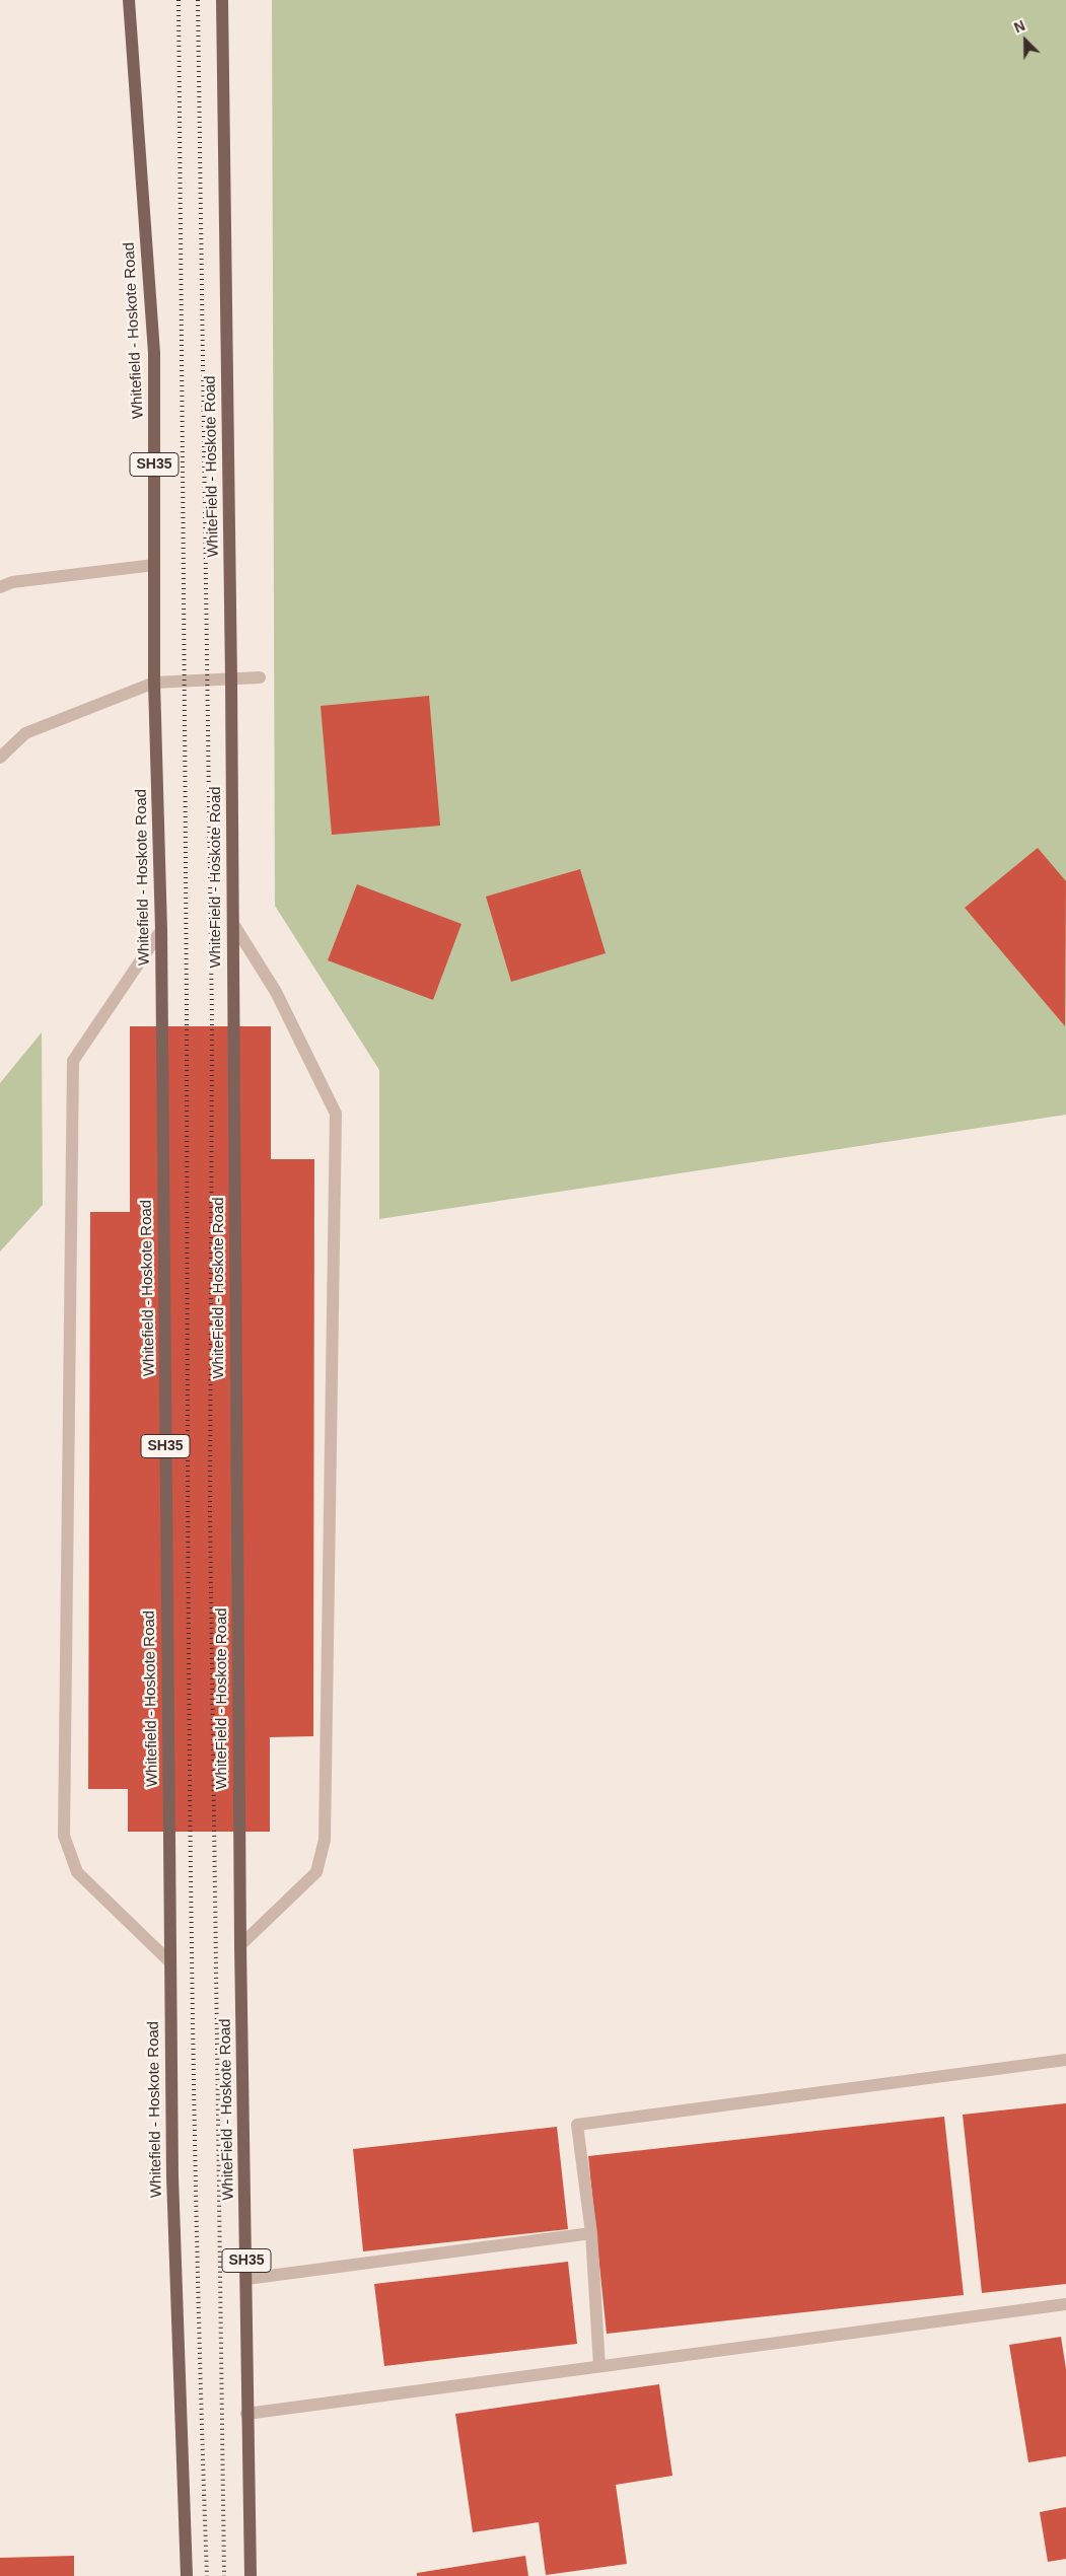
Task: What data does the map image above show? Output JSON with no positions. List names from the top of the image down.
{
  "streets": {
    "main road": ["Whitefield - Hoskote Road", "SH35", "WhiteField - Hoskote Road"]
  },
  "north": "top left"
}
